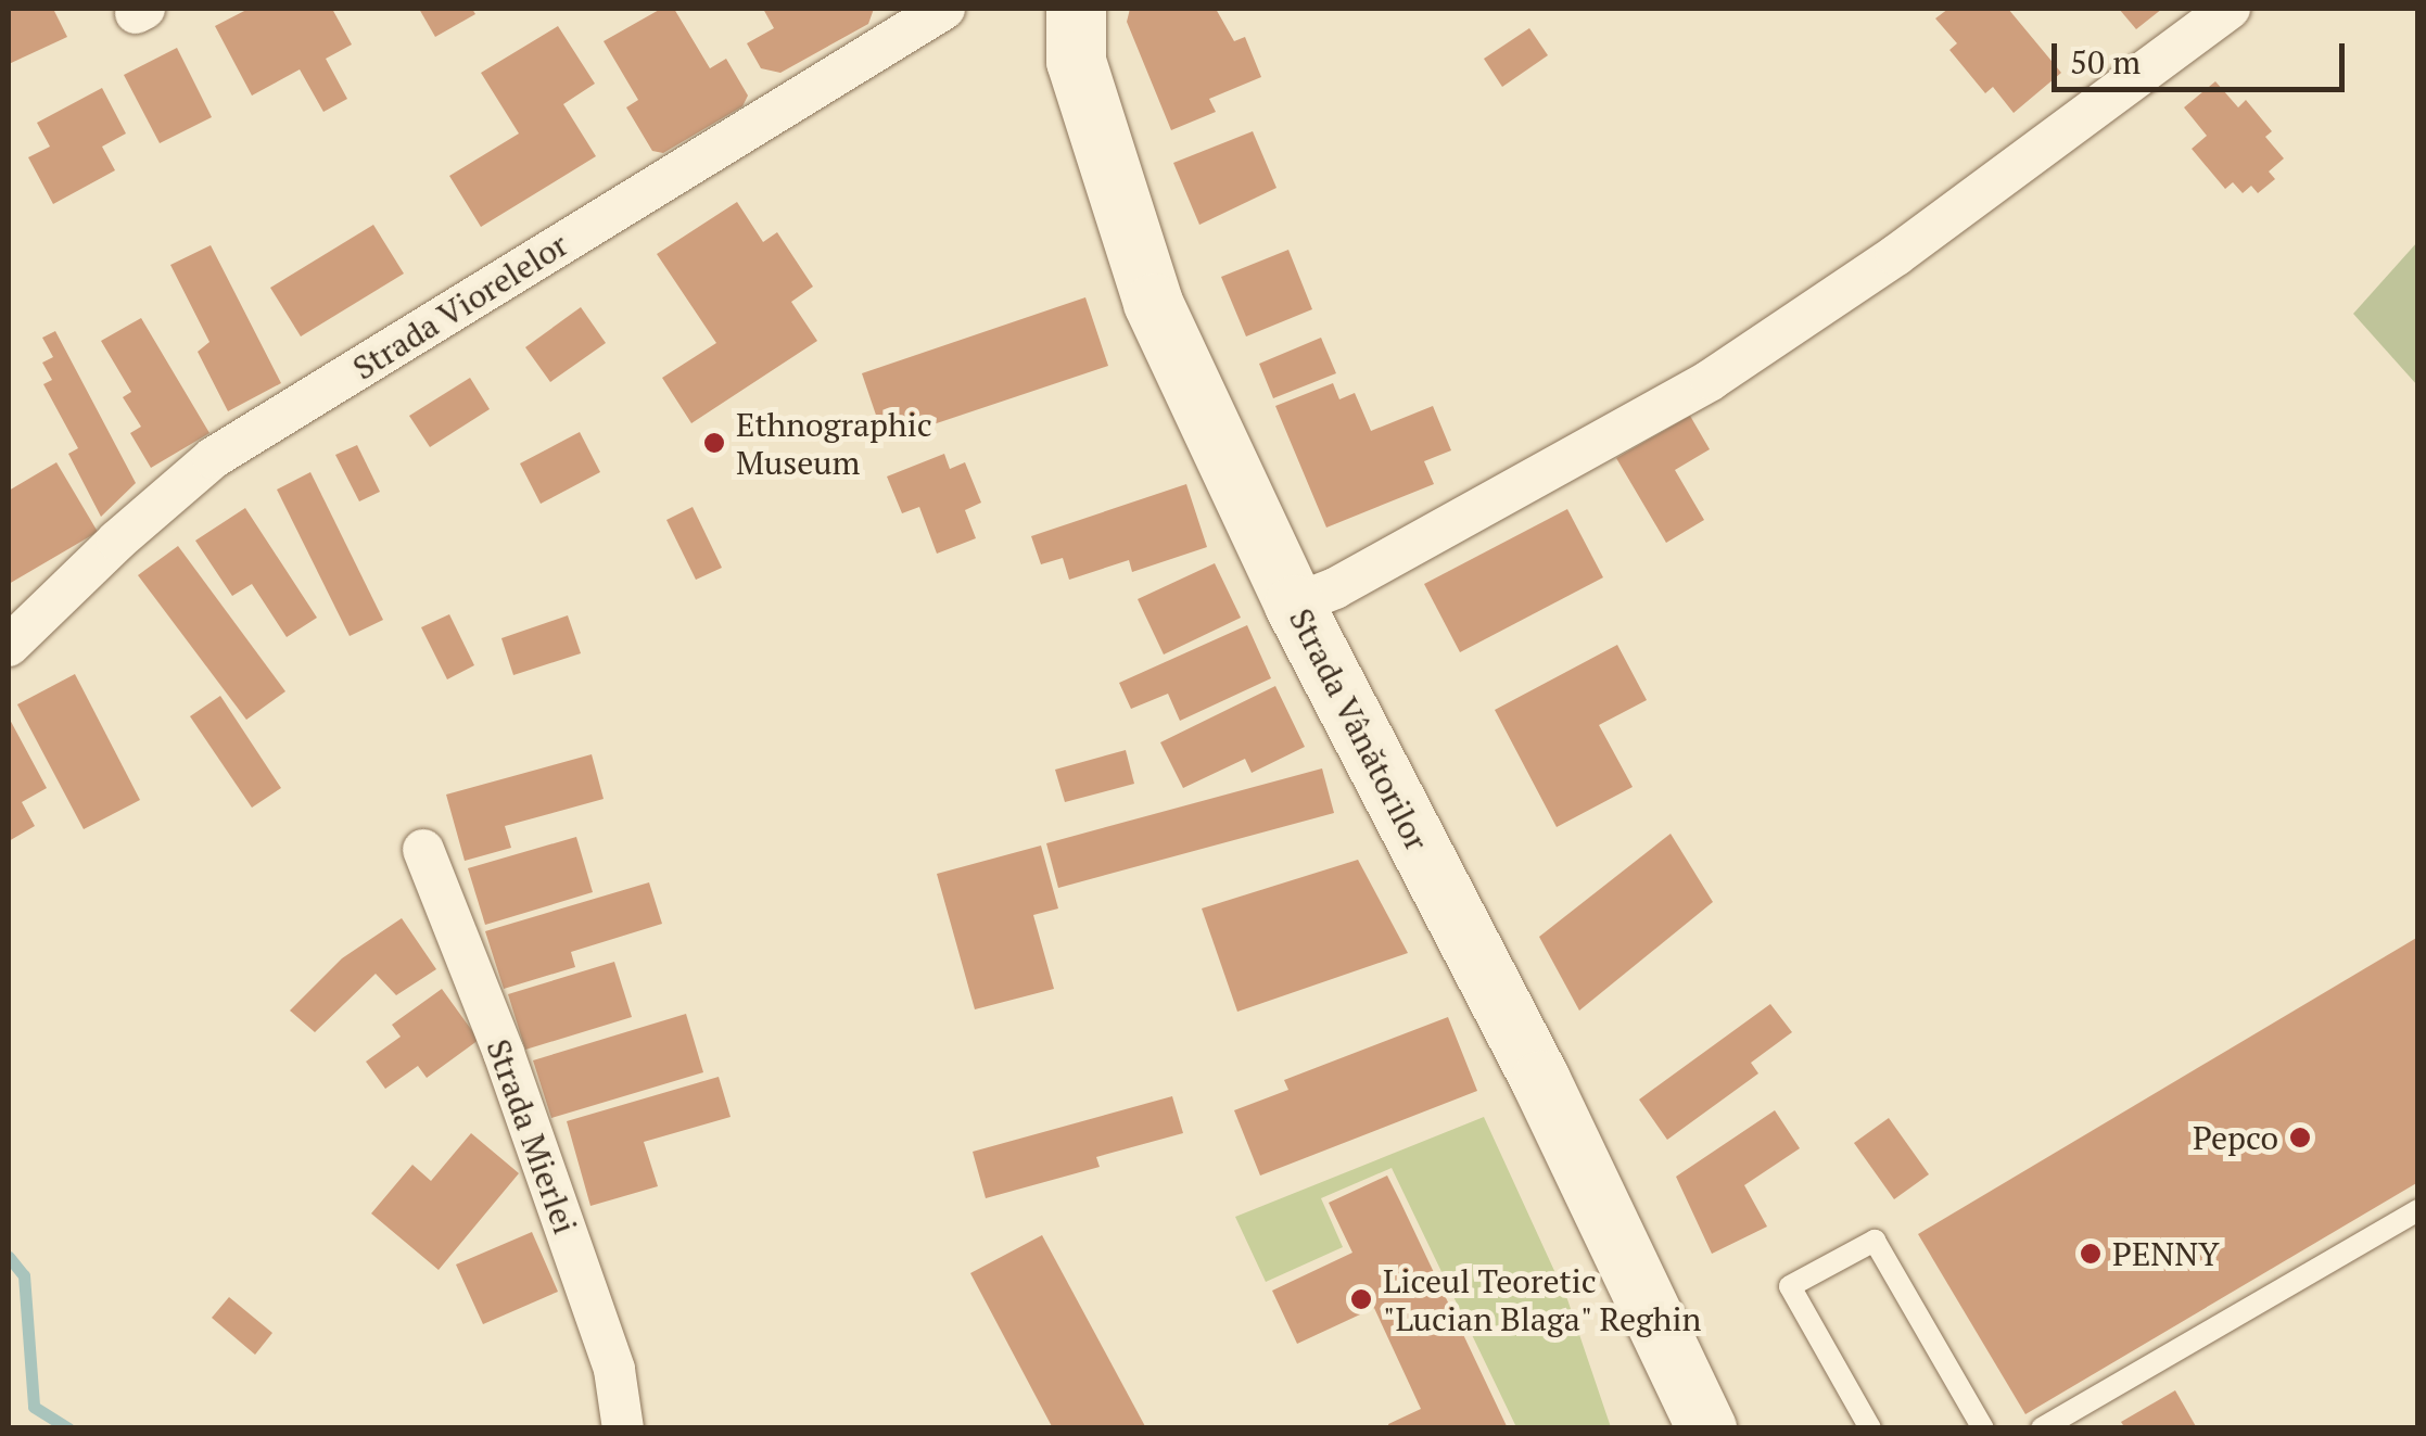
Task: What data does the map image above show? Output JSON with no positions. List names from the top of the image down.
{
  "streets": {
    "main road": ["Strada Vânătorilor"],
    "street": ["Strada Viorelelor", "Strada Mierlei"]
  },
  "places": [
    "Ethnographic Museum",
    "Pepco",
    "PENNY",
    "Liceul Teoretic \"Lucian Blaga\" Reghin"
  ],
  "scale_bar": "50 m"
}
